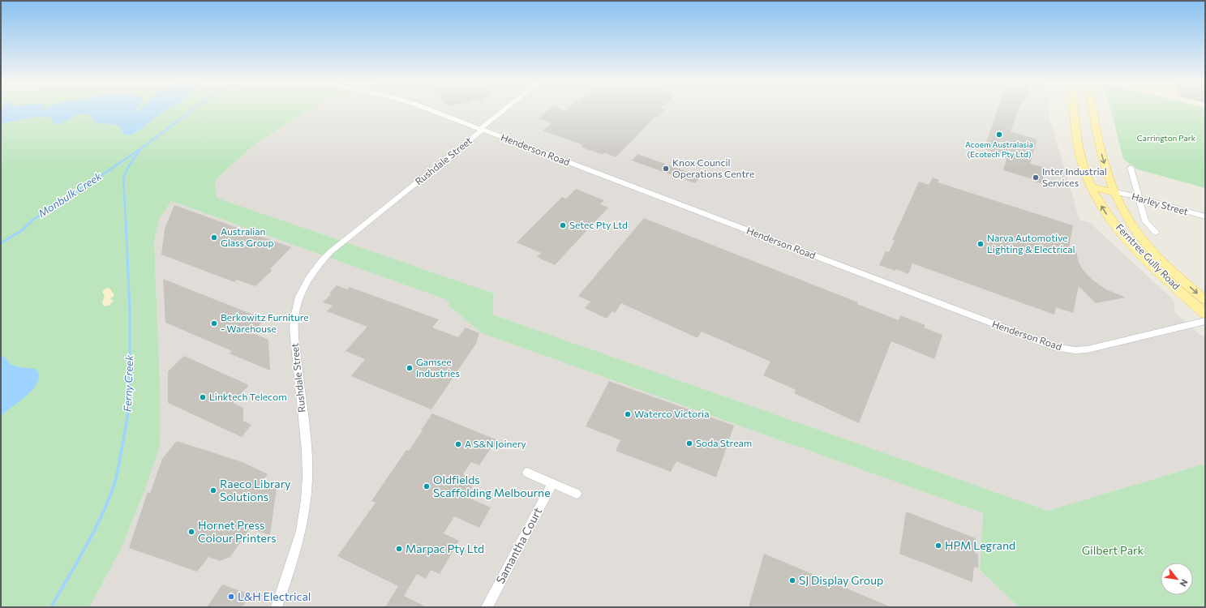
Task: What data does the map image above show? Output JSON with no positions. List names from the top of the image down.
{
  "streets": {
    "main road": ["Ferntree Gully Road"],
    "street": [
      "Henderson Road",
      "Rushdale Street",
      "Harley Street",
      "Samantha Court"
    ]
  },
  "crossings": [
    ["Henderson Road", "Rushdale Street"],
    ["Harley Street", "Ferntree Gully Road"]
  ],
  "water": ["Monbulk Creek", "Ferny Creek"],
  "parks": ["Carrington Park", "Gilbert Park"],
  "places": [
    "Acoem Australasia (Ecotech Pty Ltd)",
    "Knox Council Operations Centre",
    "Inter Industrial Services",
    "Setec Pty Ltd",
    "Australian Glass Group",
    "Narva Automotive Lighting & Electrical",
    "Berkowitz Furniture - Warehouse",
    "Gamsee Industries",
    "Linktech Telecom",
    "Waterco Victoria",
    "Soda Stream",
    "A S&N Joinery",
    "Oldfields Scaffolding Melbourne",
    "Raeco Library Solutions",
    "Hornet Press Colour Printers",
    "HPM Legrand",
    "Marpac Pty Ltd",
    "SJ Display Group",
    "L&H Electrical"
  ],
  "north": "bottom right"
}
